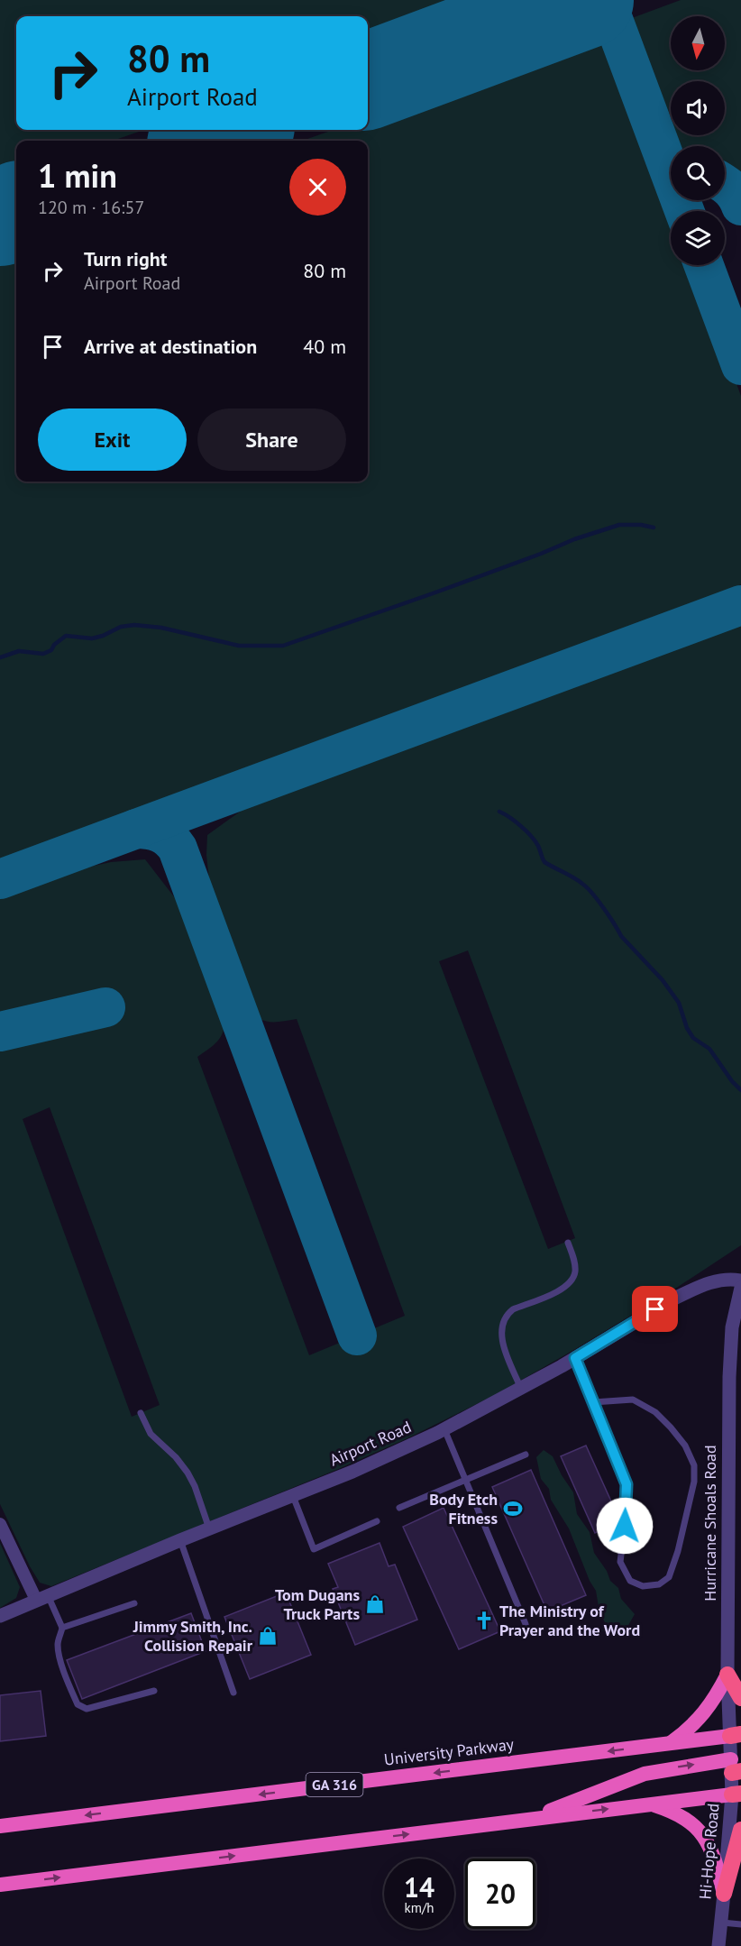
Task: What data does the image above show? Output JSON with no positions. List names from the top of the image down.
{
  "streets": {
    "highway": ["University Parkway", "GA 316"],
    "street": ["Airport Road", "Hurricane Shoals Road", "Hi-Hope Road"]
  },
  "crossings": [
    ["Hurricane Shoals Road", "University Parkway"],
    ["Hurricane Shoals Road", "Hi-Hope Road"]
  ],
  "places": {
    "sports": ["Body Etch Fitness"],
    "shop": ["Tom Dugans Truck Parts", "Jimmy Smith, Inc. Collision Repair"],
    "church": ["The Ministry of Prayer and the Word"]
  },
  "north": "bottom",
  "page": {
    "turn": ["80 m", "Airport Road"],
    "heading": ["1 min", "120 m · 16:57"],
    "list": [
      {
        "name": "Turn right",
        "note": "Airport Road",
        "value": "80 m"
      },
      {
        "name": "Arrive at destination",
        "value": "40 m"
      }
    ],
    "buttons": ["Exit", "Share"],
    "speed": "14 km/h",
    "limit": "20"
  }
}
